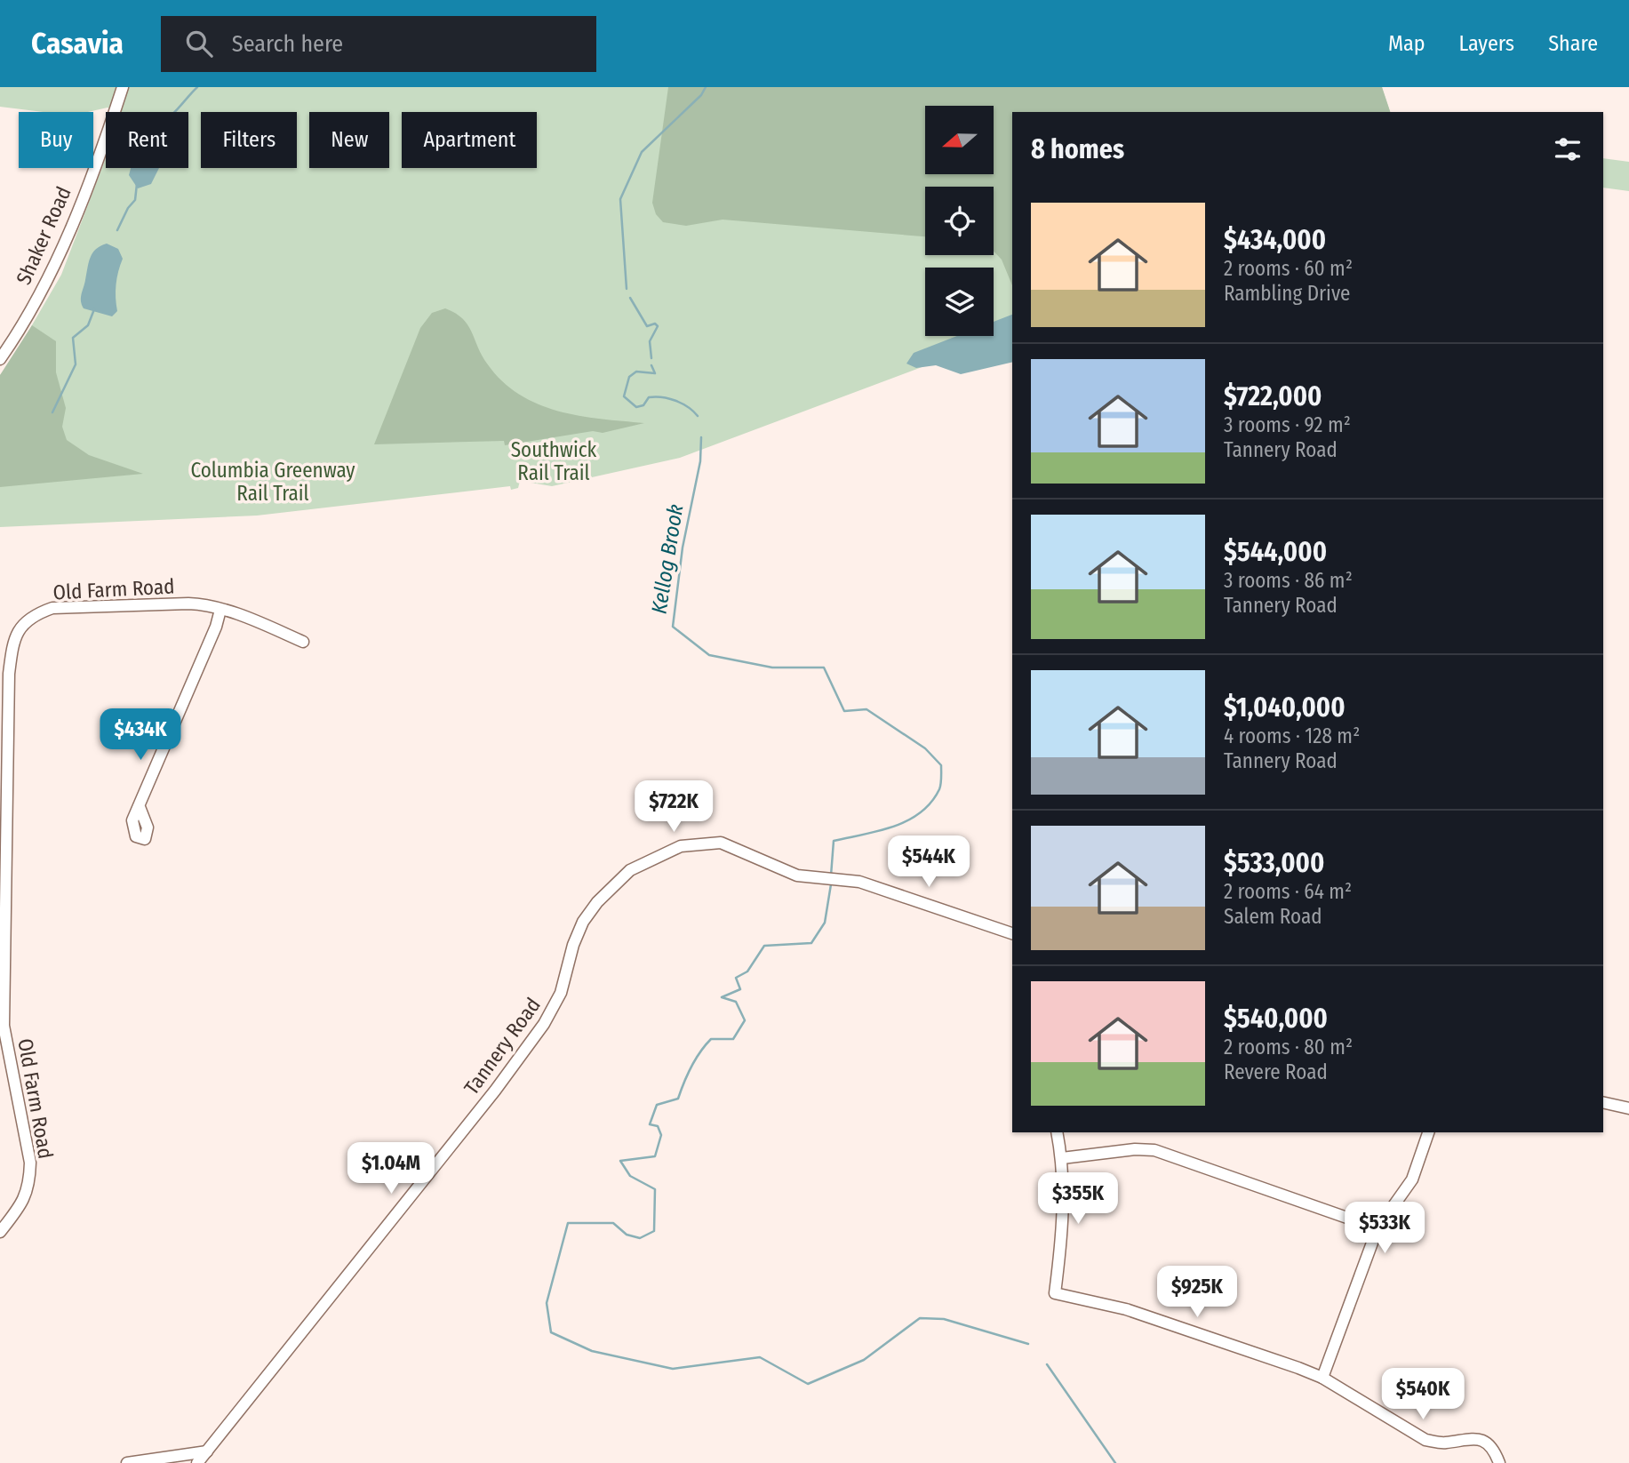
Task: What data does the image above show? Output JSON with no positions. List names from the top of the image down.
{
  "streets": {
    "street": ["Shaker Road", "Old Farm Road", "Tannery Road"]
  },
  "water": ["Kellog Brook"],
  "parks": ["Southwick Rail Trail", "Columbia Greenway Rail Trail"],
  "north": "left",
  "page": {
    "header": "Casavia",
    "search": "Search here",
    "nav": ["Map", "Layers", "Share"],
    "chip": [
      "Buy",
      "Rent",
      "Filters",
      "New",
      "Apartment"
    ],
    "heading": "8 homes",
    "list": [
      {
        "name": "$434,000",
        "note": "2 rooms · 60 m² · Rambling Drive"
      },
      {
        "name": "$722,000",
        "note": "3 rooms · 92 m² · Tannery Road"
      },
      {
        "name": "$544,000",
        "note": "3 rooms · 86 m² · Tannery Road"
      },
      {
        "name": "$1,040,000",
        "note": "4 rooms · 128 m² · Tannery Road"
      },
      {
        "name": "$533,000",
        "note": "2 rooms · 64 m² · Salem Road"
      },
      {
        "name": "$540,000",
        "note": "2 rooms · 80 m² · Revere Road"
      }
    ],
    "price": [
      "$434K",
      "$722K",
      "$544K",
      "$1.04M",
      "$355K",
      "$533K",
      "$925K",
      "$540K"
    ]
  }
}
